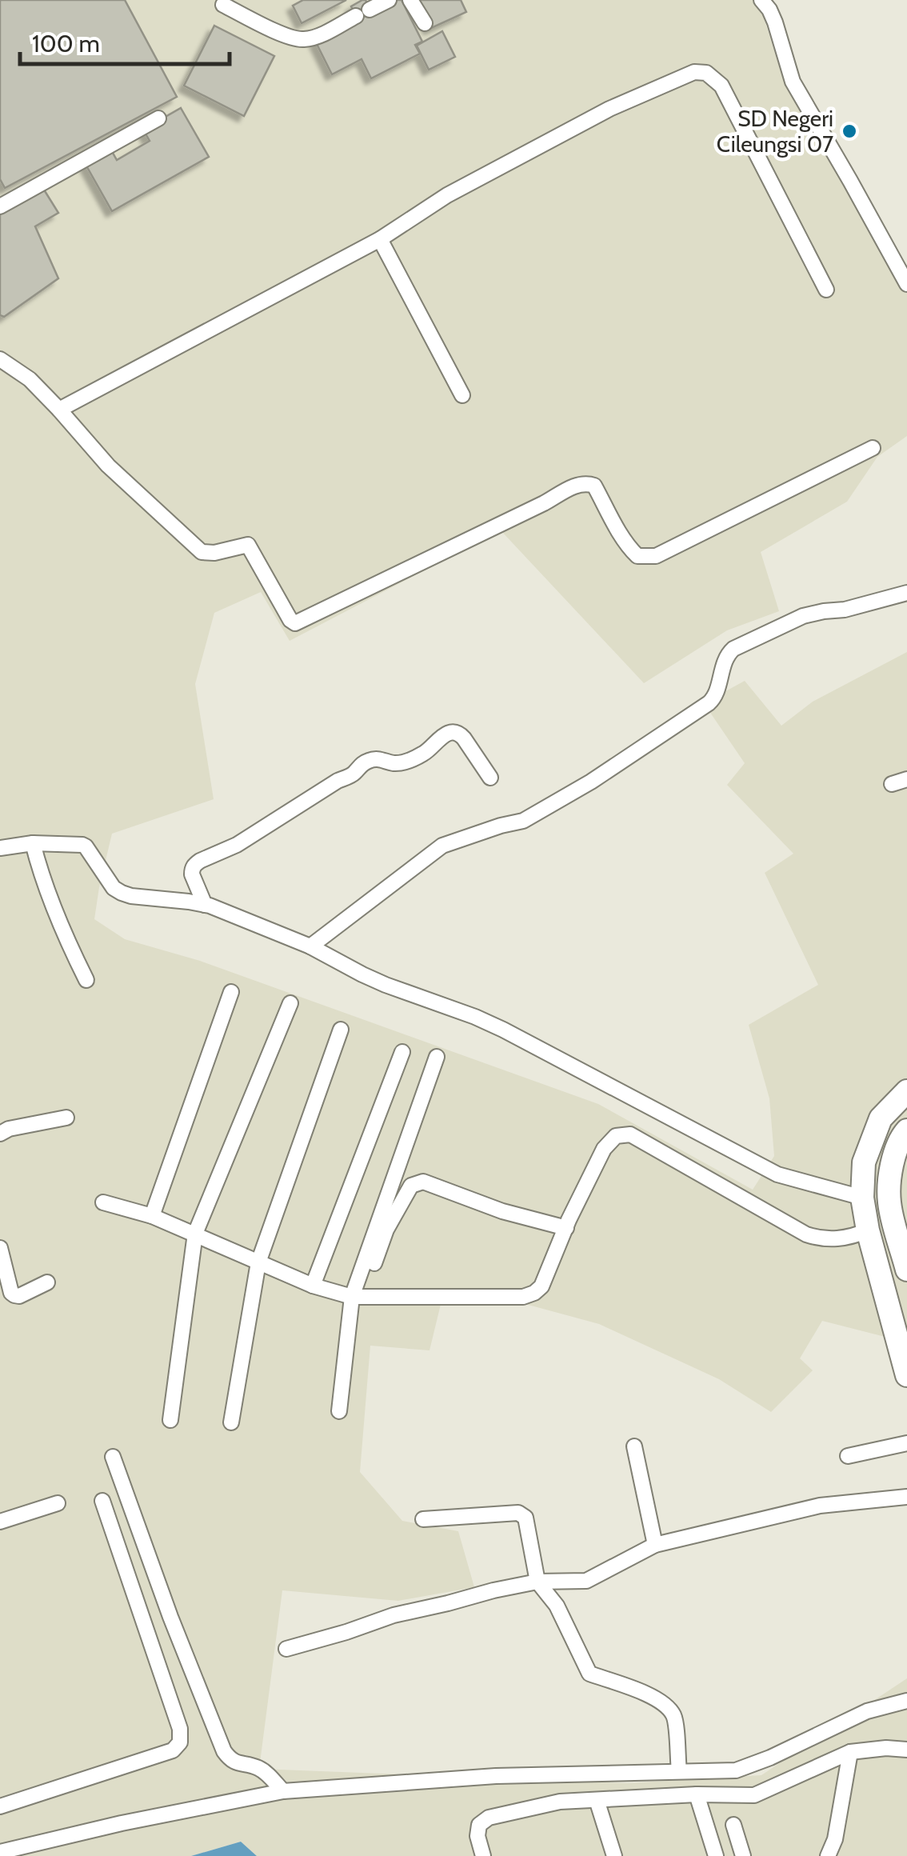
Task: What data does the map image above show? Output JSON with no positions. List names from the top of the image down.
{
  "places": ["SD Negeri Cileungsi 07"],
  "scale_bar": "100 m"
}
